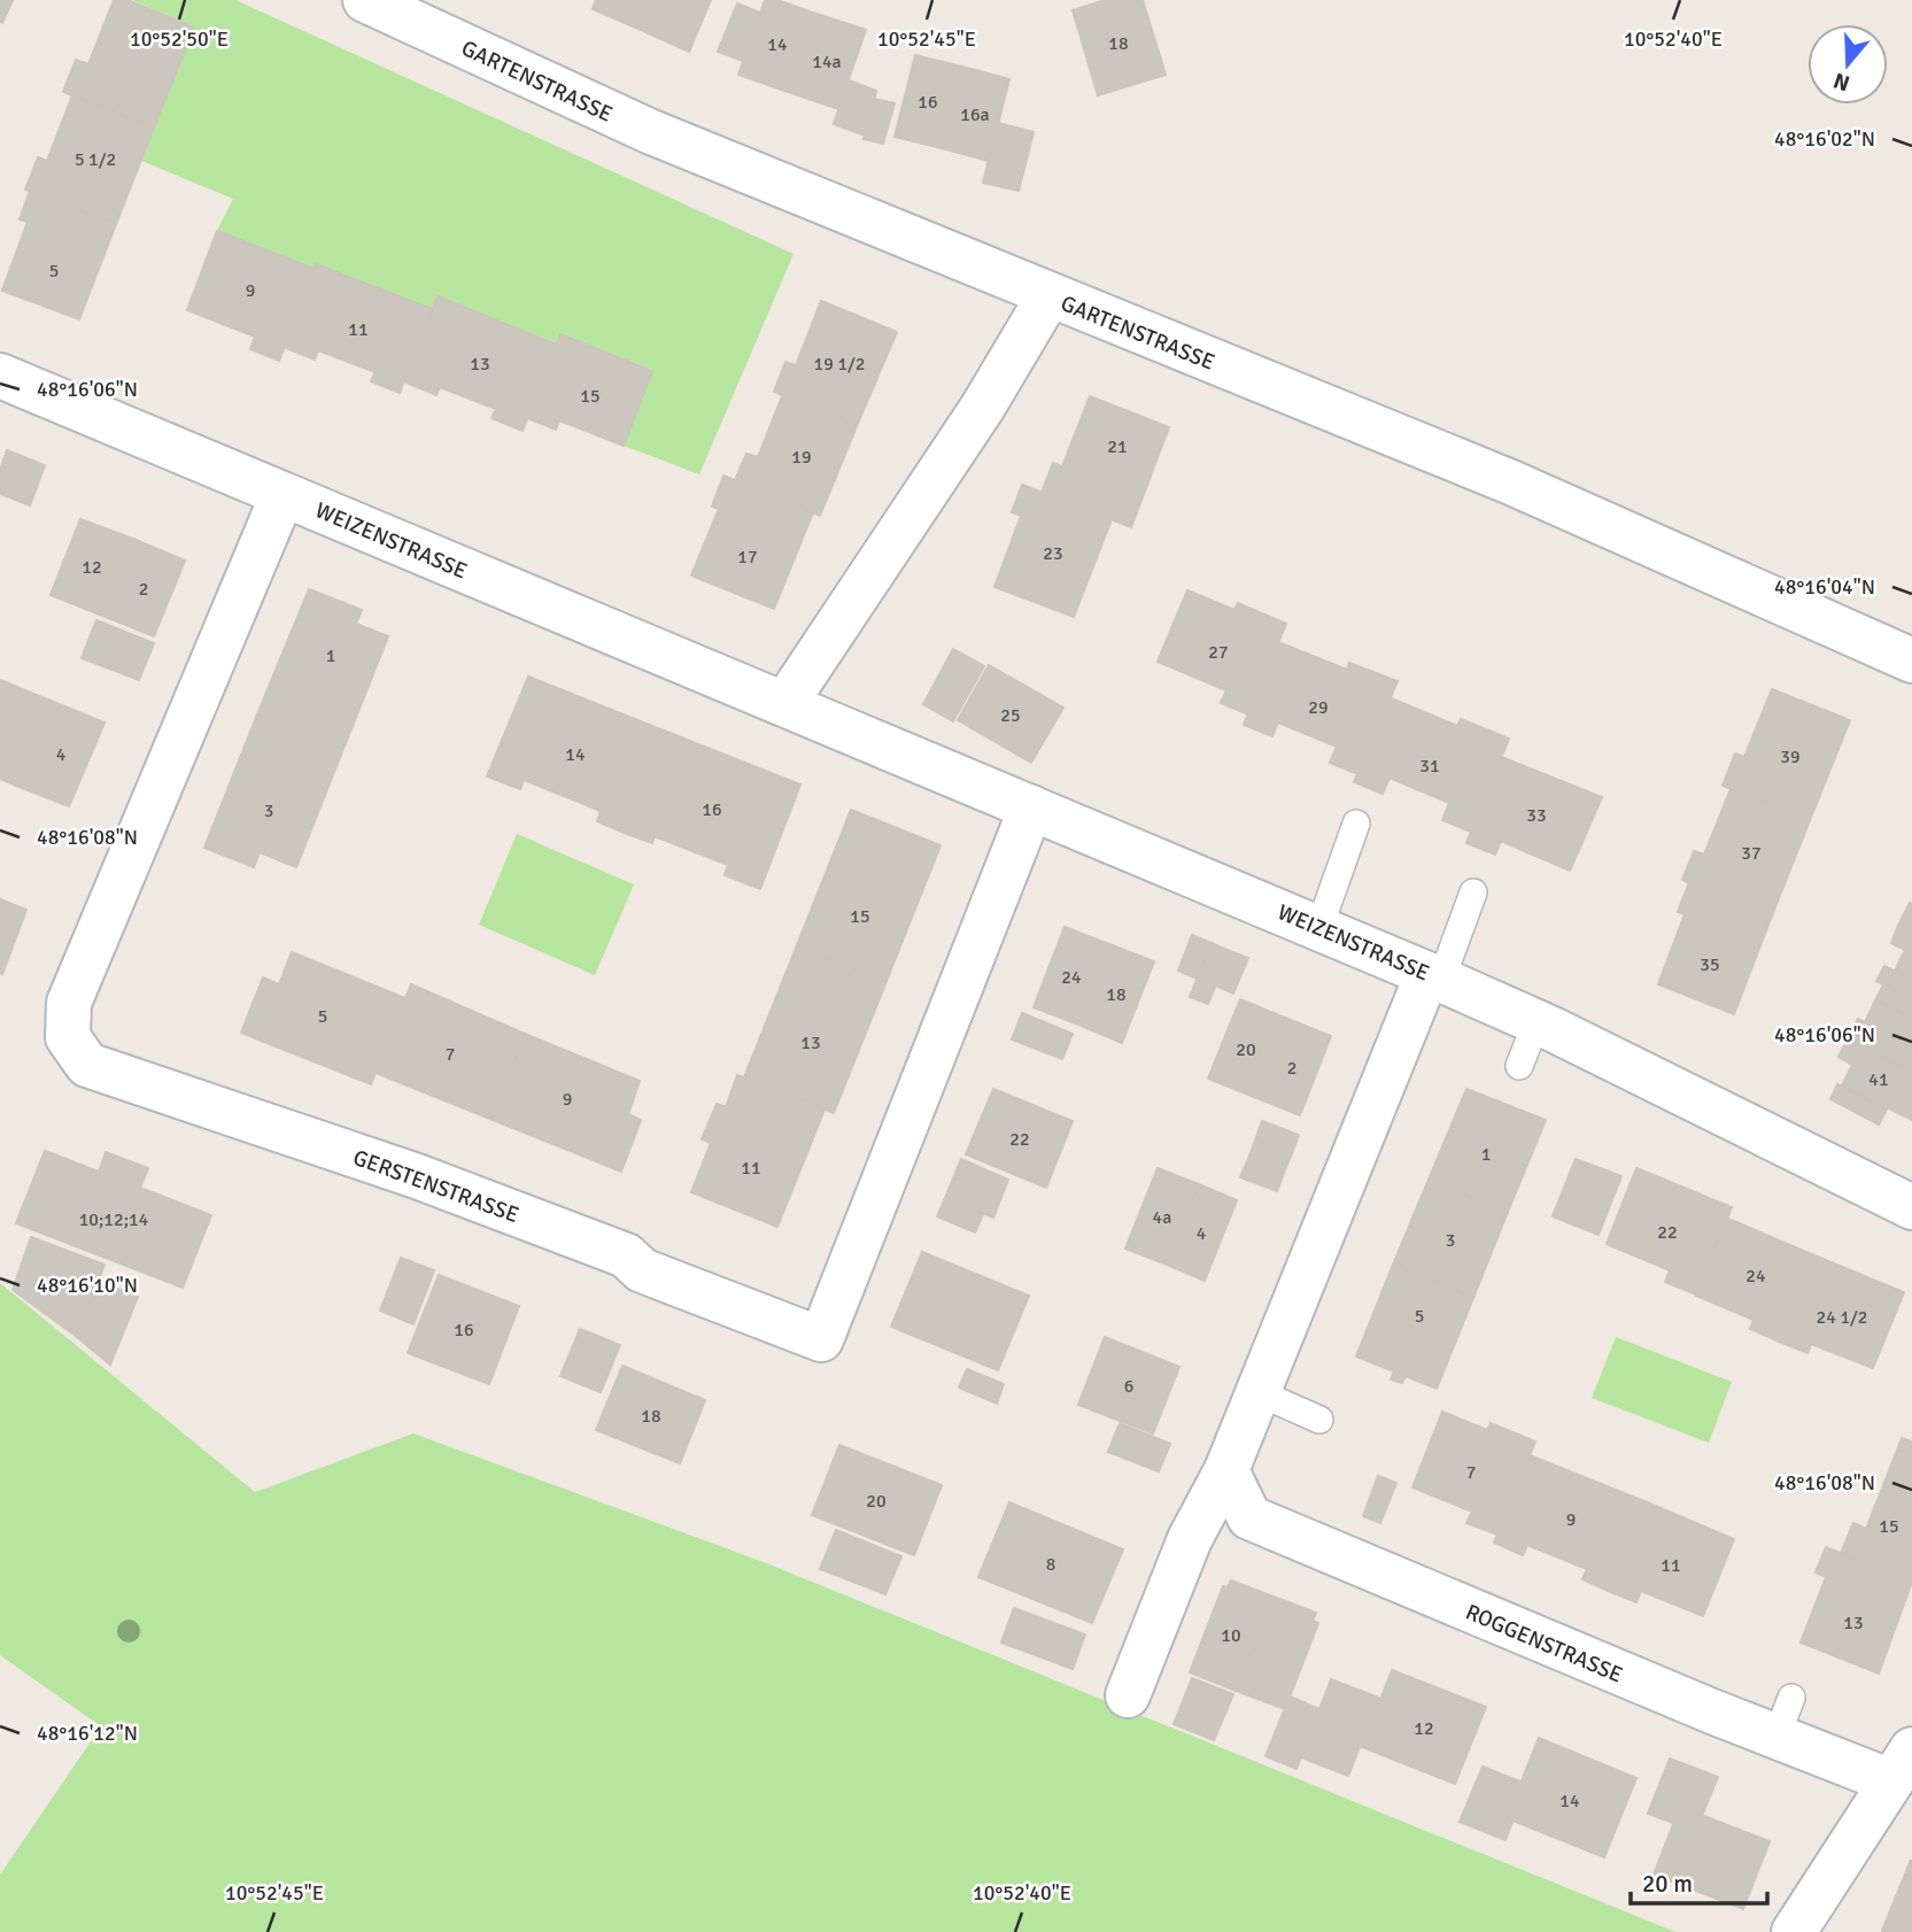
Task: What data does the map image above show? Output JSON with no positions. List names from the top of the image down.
{
  "streets": {
    "street": [
      "GARTENSTRASSE",
      "WEIZENSTRASSE",
      "GERSTENSTRASSE",
      "ROGGENSTRASSE"
    ]
  },
  "crossings": [
    ["WEIZENSTRASSE", "GERSTENSTRASSE"]
  ],
  "house_numbers": [
    "18",
    "14",
    "14a",
    "16",
    "16a",
    "5 1/2",
    "5",
    "9",
    "11",
    "13",
    "19 1/2",
    "15",
    "21",
    "19",
    "23",
    "17",
    "12",
    "2",
    "27",
    "1",
    "29",
    "25",
    "4",
    "14",
    "39",
    "31",
    "16",
    "3",
    "33",
    "37",
    "15",
    "35",
    "24",
    "18",
    "5",
    "13",
    "20",
    "7",
    "2",
    "41",
    "9",
    "22",
    "1",
    "11",
    "4a",
    "10;12;14",
    "22",
    "4",
    "3",
    "24",
    "5",
    "24 1/2",
    "16",
    "6",
    "18",
    "7",
    "20",
    "9",
    "15",
    "8",
    "11",
    "13",
    "10",
    "12",
    "14"
  ],
  "scale_bar": "20 m",
  "north": "bottom",
  "coordinates": [
    "10°52'50\"E",
    "10°52'45\"E",
    "10°52'40\"E",
    "48°16'02\"N",
    "48°16'06\"N",
    "48°16'04\"N",
    "48°16'08\"N",
    "48°16'10\"N",
    "48°16'12\"N"
  ]
}
